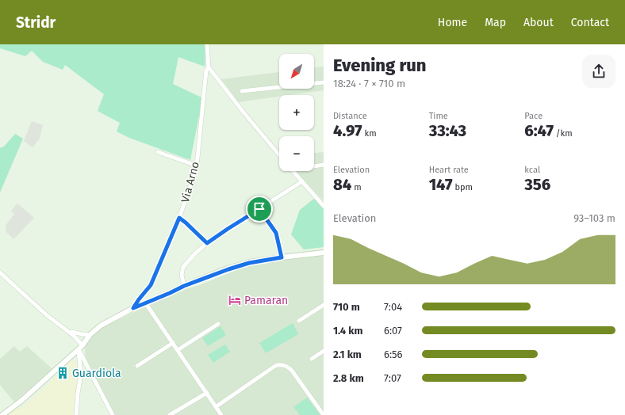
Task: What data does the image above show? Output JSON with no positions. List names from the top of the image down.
{
  "streets": {
    "street": ["Via Arno"]
  },
  "places": {
    "hotel": ["Pamaran"],
    "building": ["Guardiola"]
  },
  "north": "bottom left",
  "page": {
    "header": "Stridr",
    "nav": [
      "Home",
      "Map",
      "About",
      "Contact"
    ],
    "heading": ["Evening run", "18:24 · 7 × 710 m"],
    "map_buttons": ["+", "−"],
    "stats": [
      ["Distance", "4.97 km"],
      ["Time", "33:43"],
      ["Pace", "6:47 /km"],
      ["Elevation", "84 m"],
      ["Heart rate", "147 bpm"],
      ["kcal", "356"]
    ],
    "chart": ["Elevation", "93–103 m"],
    "list": [
      {
        "name": "710 m",
        "note": "7:04"
      },
      {
        "name": "1.4 km",
        "note": "6:07"
      },
      {
        "name": "2.1 km",
        "note": "6:56"
      },
      {
        "name": "2.8 km",
        "note": "7:07"
      }
    ]
  }
}
